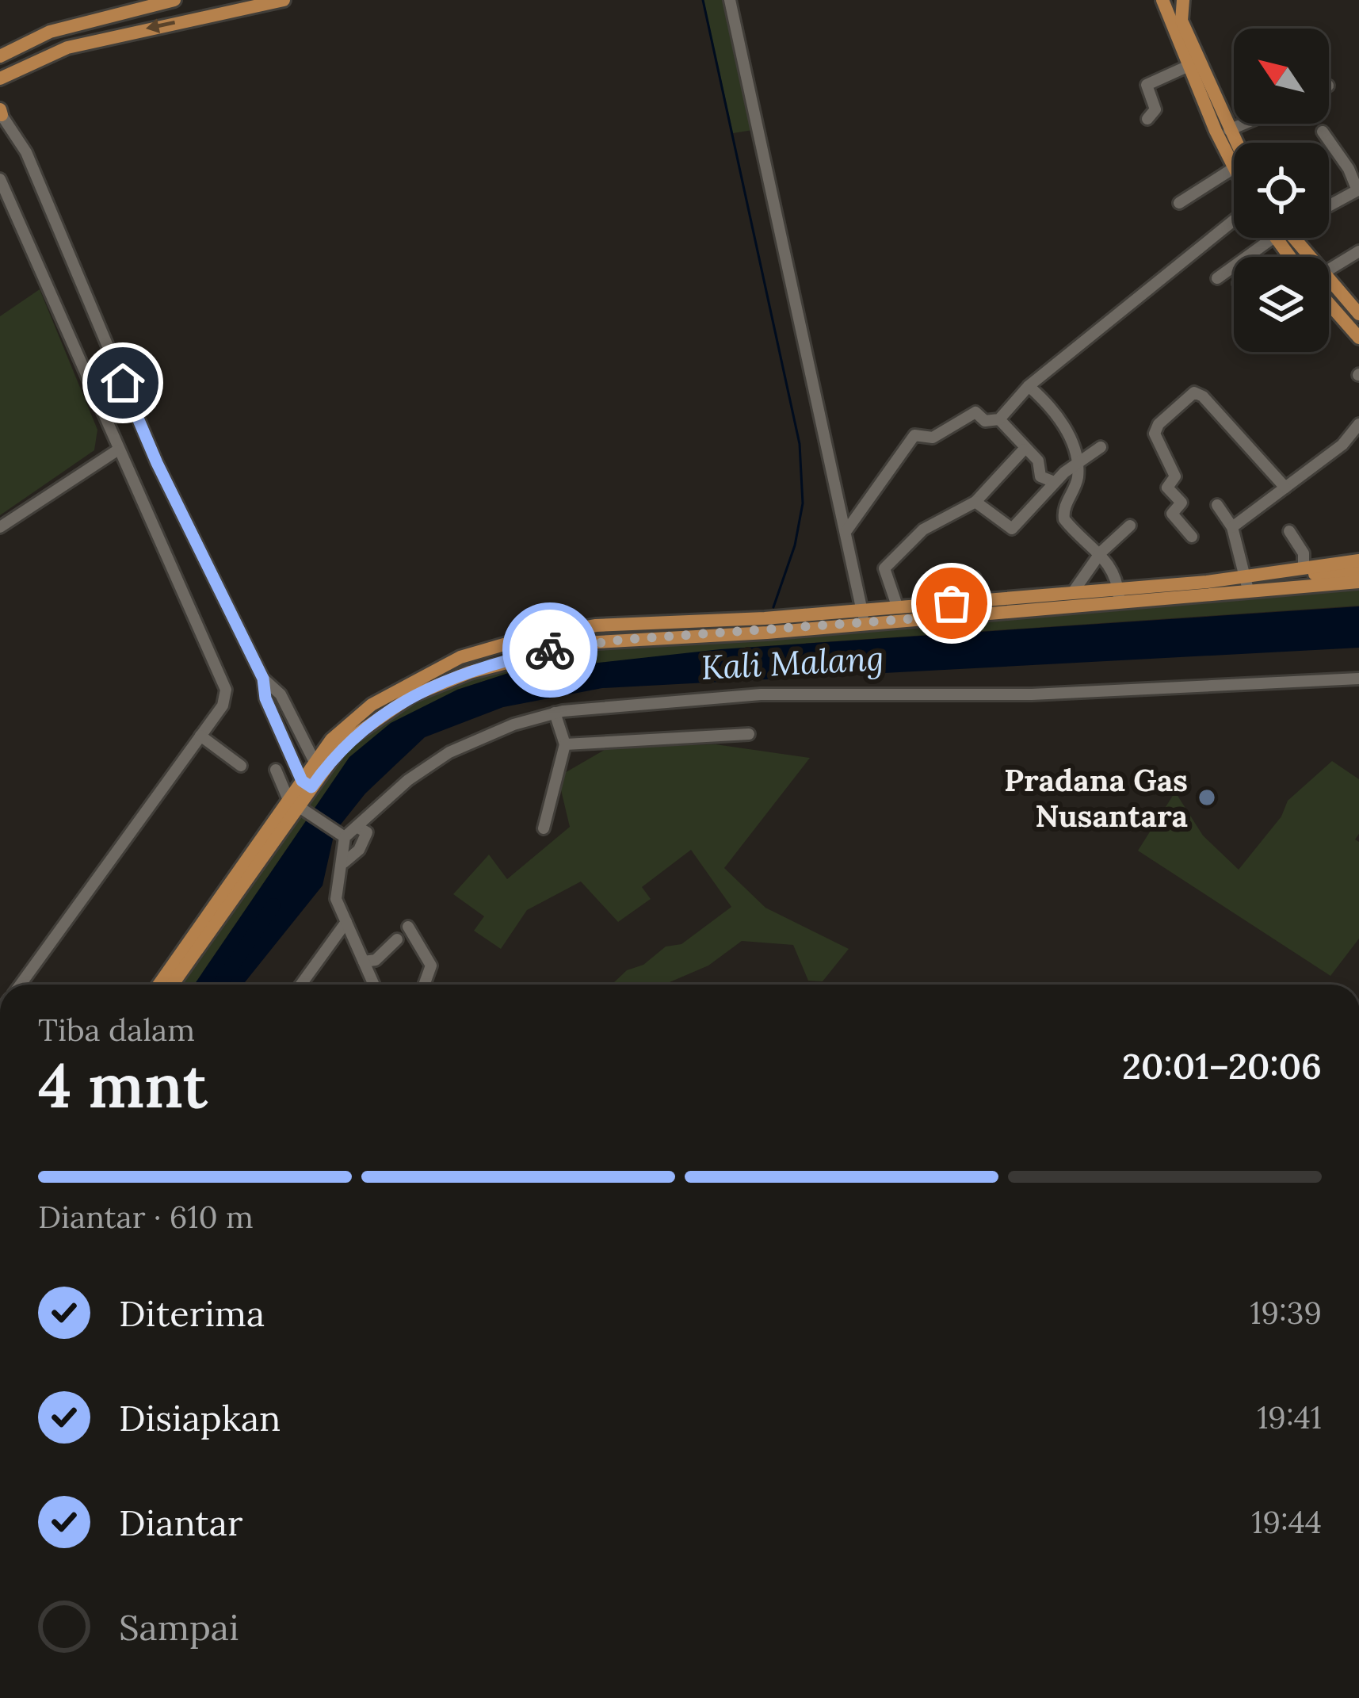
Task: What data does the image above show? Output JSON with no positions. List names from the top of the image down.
{
  "water": ["Kali Malang"],
  "places": ["Pradana Gas Nusantara"],
  "north": "top left",
  "page": {
    "heading": ["4 mnt", "Tiba dalam", "20:01–20:06"],
    "bar": "Diantar · 610 m",
    "list": [
      ["Diterima", "19:39"],
      ["Disiapkan", "19:41"],
      ["Diantar", "19:44"],
      "Sampai"
    ]
  }
}
